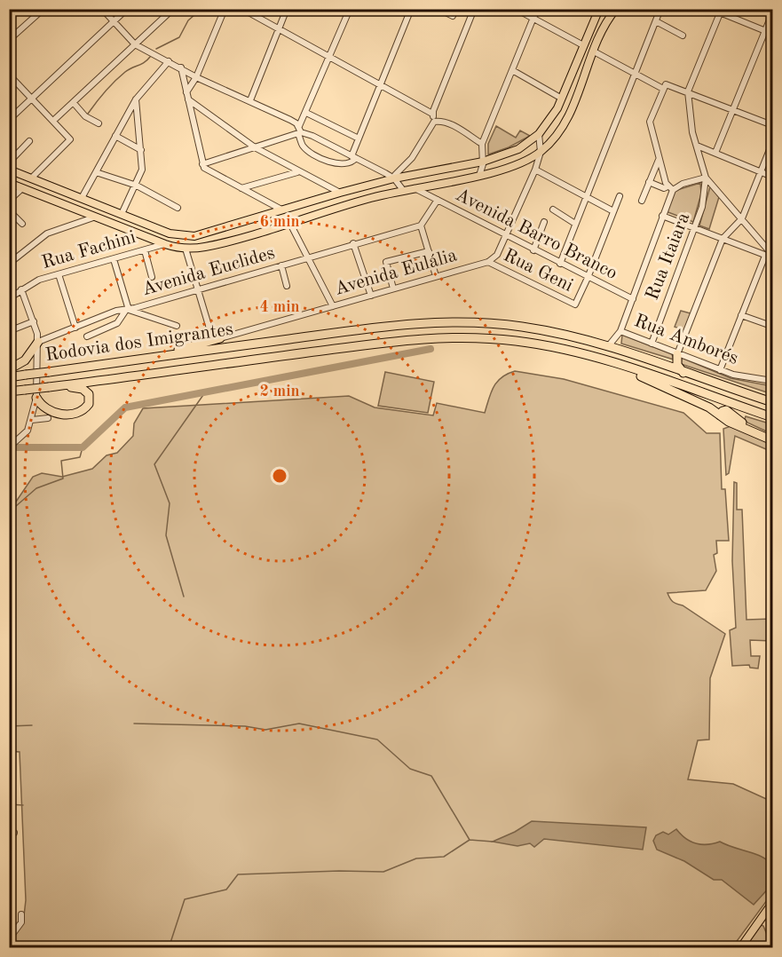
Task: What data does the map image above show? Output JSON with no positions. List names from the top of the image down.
{
  "streets": {
    "highway": ["Rodovia dos Imigrantes"],
    "street": [
      "Avenida Barro Branco",
      "Rua Fachini",
      "Rua Itaiara",
      "Rua Geni",
      "Avenida Euclides",
      "Avenida Eulália",
      "Rua Amborés"
    ]
  },
  "crossings": [
    ["Avenida Barro Branco", "Rua Geni"],
    ["Rua Itaiara", "Rua Amborés"],
    ["Rua Geni", "Avenida Eulália"]
  ],
  "rings": ["6 min", "4 min", "2 min"]
}
